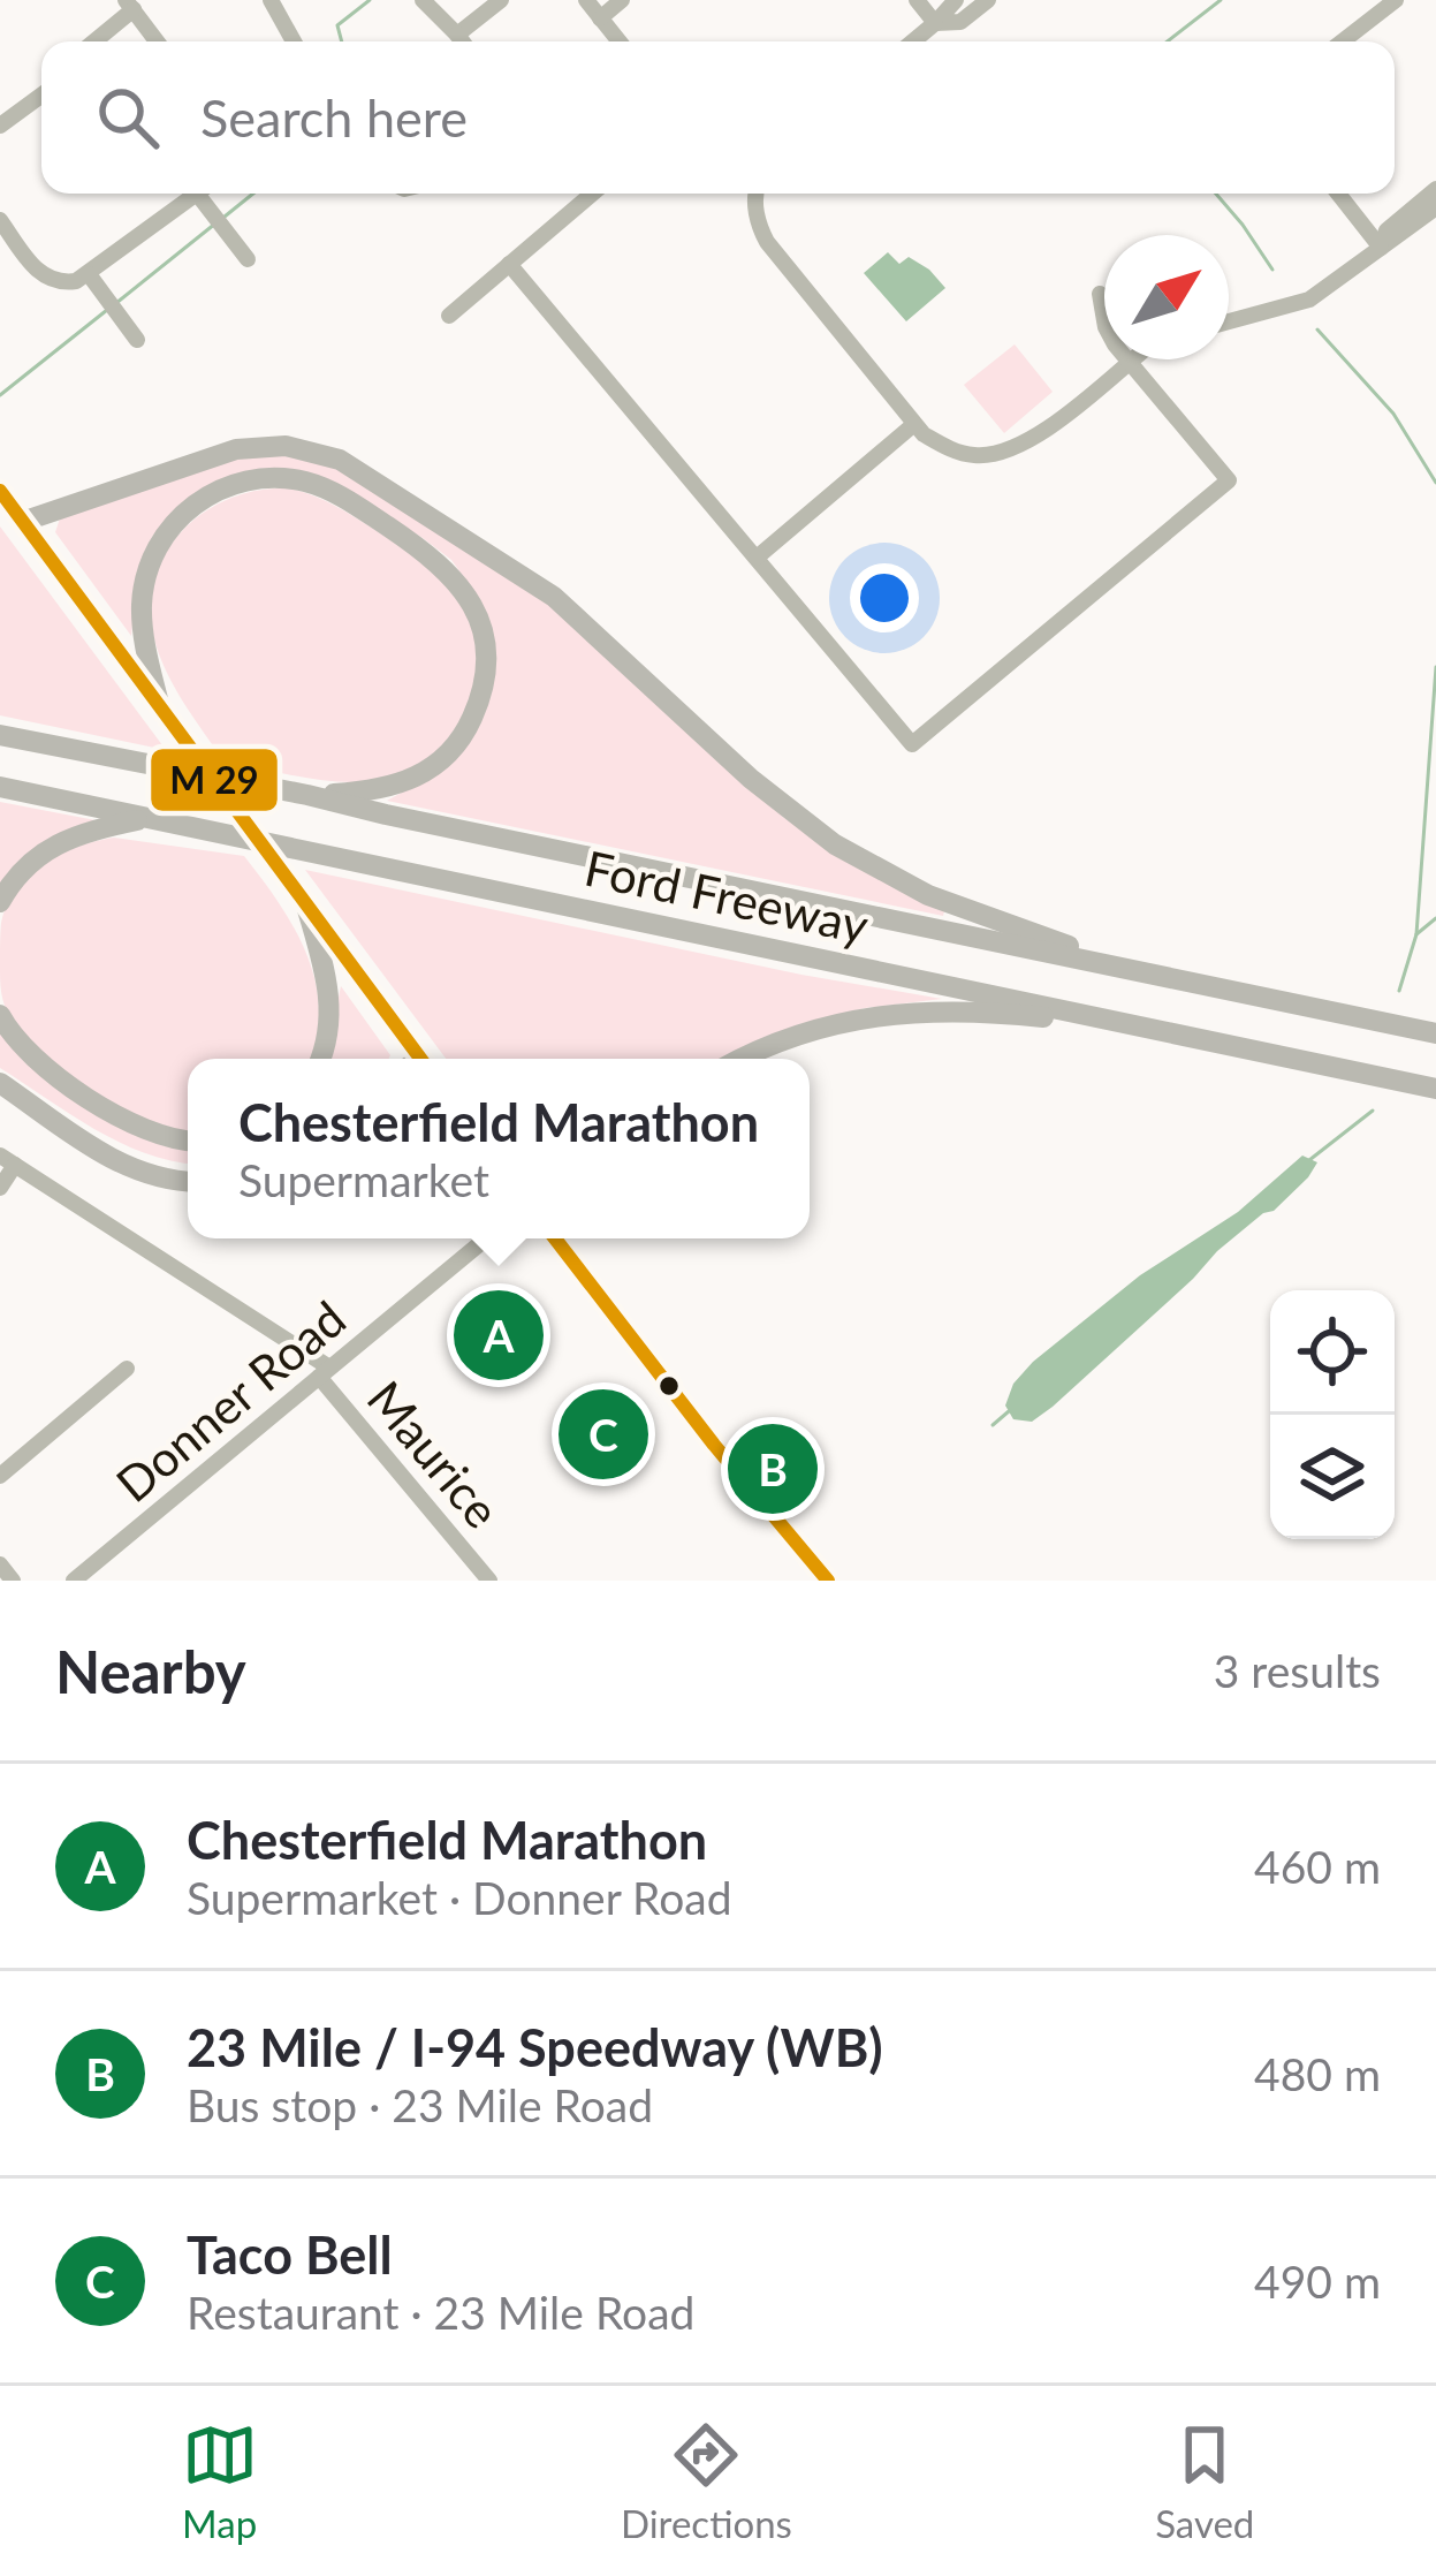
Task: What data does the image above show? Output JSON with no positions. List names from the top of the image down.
{
  "streets": {
    "highway": ["Ford Freeway"],
    "street": ["Donner Road", "Maurice"]
  },
  "crossings": [
    ["Donner Road", "Maurice"]
  ],
  "north": "top right",
  "page": {
    "search": "Search here",
    "popup": ["Chesterfield Marathon", "Supermarket"],
    "pins": ["A", "C", "B"],
    "heading": ["Nearby", "3 results"],
    "list": [
      {
        "mark": "A",
        "name": "Chesterfield Marathon",
        "note": "Supermarket · Donner Road",
        "value": "460 m"
      },
      {
        "mark": "B",
        "name": "23 Mile / I-94 Speedway (WB)",
        "note": "Bus stop · 23 Mile Road",
        "value": "480 m"
      },
      {
        "mark": "C",
        "name": "Taco Bell",
        "note": "Restaurant · 23 Mile Road",
        "value": "490 m"
      }
    ],
    "nav": ["Map", "Directions", "Saved"]
  }
}
